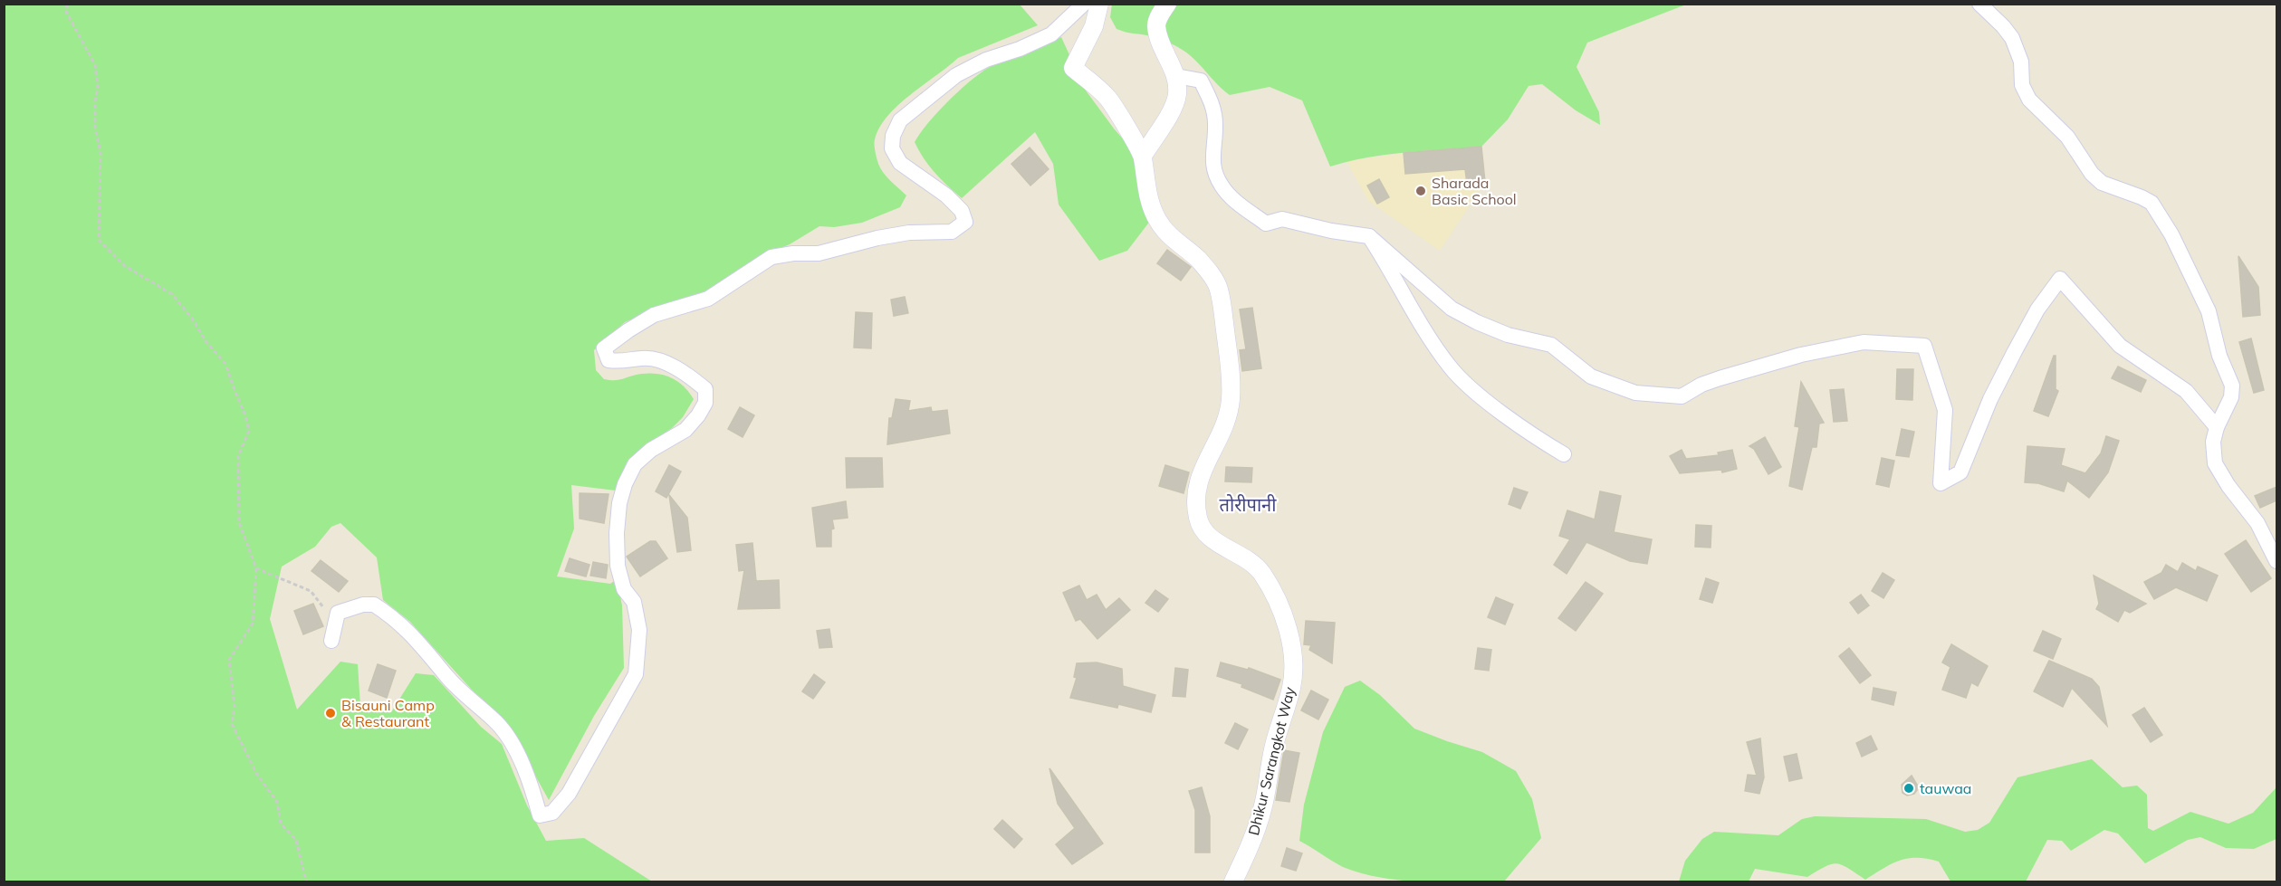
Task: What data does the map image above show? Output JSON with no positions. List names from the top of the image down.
{
  "streets": {
    "street": ["Dhikur Sarangkot Way"]
  },
  "districts": ["तोरीपानी"],
  "places": ["Sharada Basic School", "Bisauni Camp & Restaurant", "tauwaa"]
}
